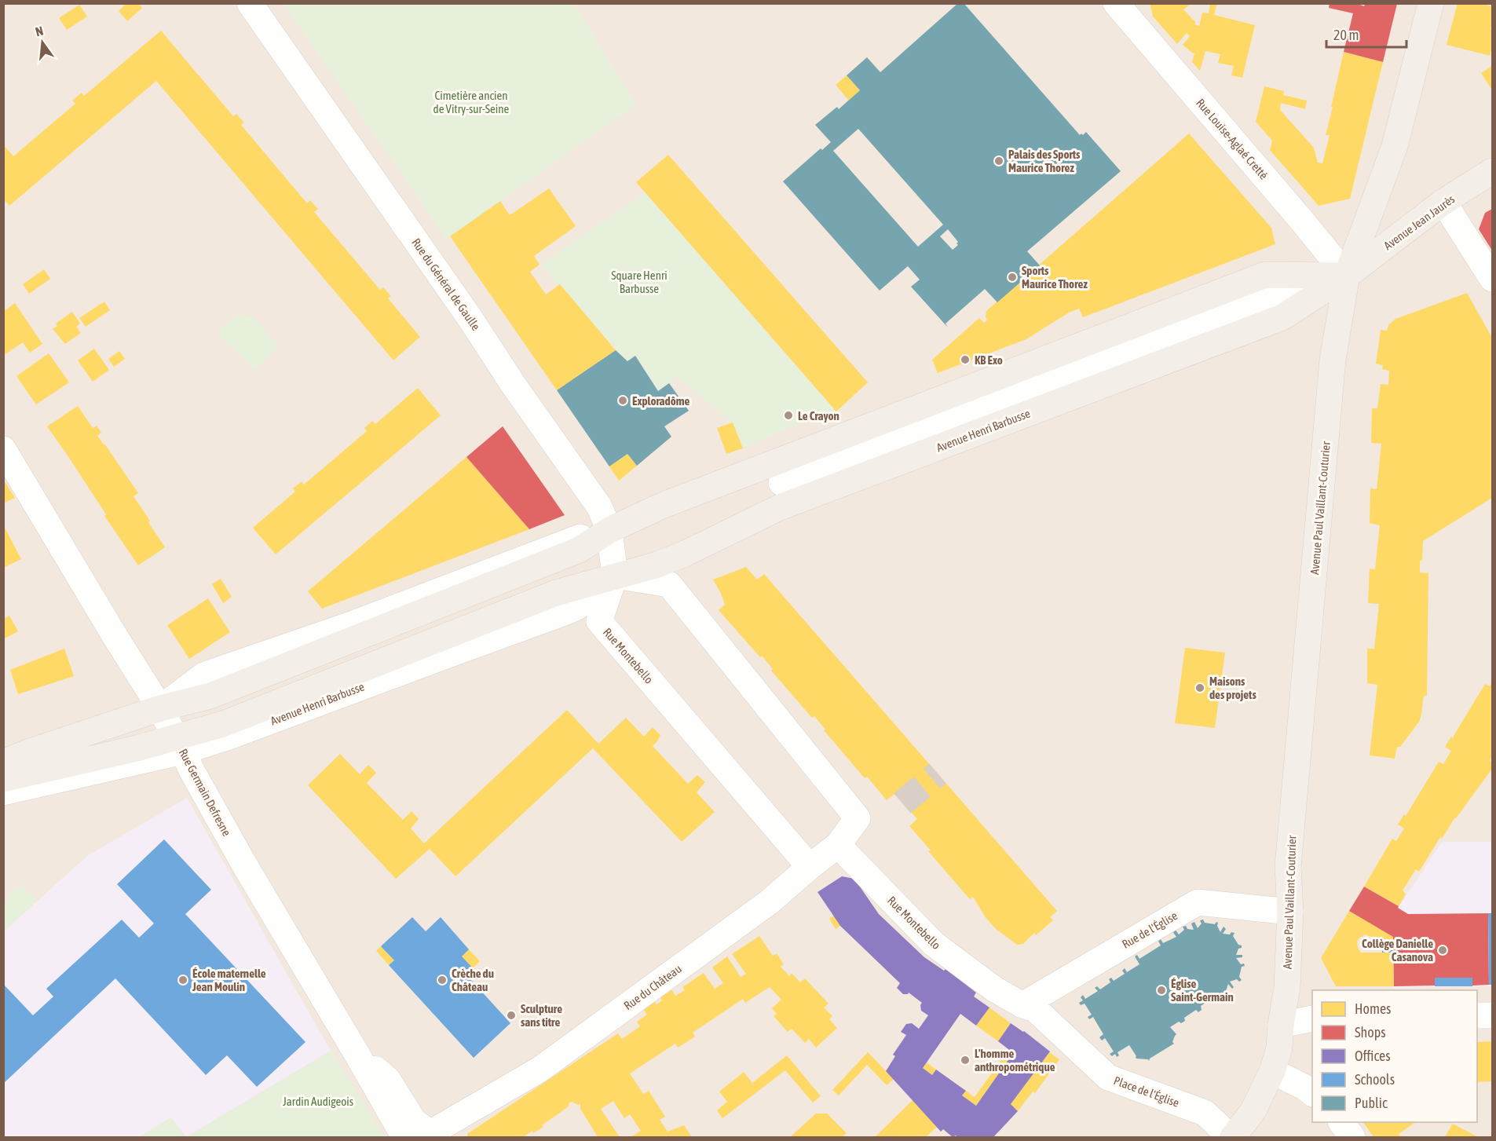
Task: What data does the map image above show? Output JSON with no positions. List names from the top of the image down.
{
  "streets": {
    "main road": ["Avenue Jean Jaurès", "Avenue Henri Barbusse", "Avenue Paul Vaillant-Couturier"],
    "street": [
      "Rue Louise-Aglaé Cretté",
      "Rue du Général de Gaulle",
      "Rue Montebello",
      "Rue Germain Defresne",
      "Rue de l'Église",
      "Rue du Château",
      "Place de l'Église"
    ]
  },
  "crossings": [
    ["Rue Louise-Aglaé Cretté", "Avenue Jean Jaurès"],
    ["Rue Louise-Aglaé Cretté", "Avenue Henri Barbusse"],
    ["Rue Louise-Aglaé Cretté", "Avenue Paul Vaillant-Couturier"],
    ["Avenue Jean Jaurès", "Avenue Henri Barbusse"],
    ["Avenue Jean Jaurès", "Avenue Paul Vaillant-Couturier"],
    ["Rue du Général de Gaulle", "Avenue Henri Barbusse"],
    ["Rue du Général de Gaulle", "Rue Montebello"],
    ["Rue du Général de Gaulle", "Rue du Château"],
    ["Avenue Henri Barbusse", "Avenue Paul Vaillant-Couturier"],
    ["Avenue Henri Barbusse", "Rue Montebello"],
    ["Avenue Henri Barbusse", "Rue Germain Defresne"],
    ["Avenue Henri Barbusse", "Rue du Château"],
    ["Avenue Paul Vaillant-Couturier", "Rue de l'Église"],
    ["Avenue Paul Vaillant-Couturier", "Place de l'Église"],
    ["Rue Montebello", "Rue de l'Église"],
    ["Rue Montebello", "Rue du Château"],
    ["Rue Montebello", "Place de l'Église"],
    ["Rue Germain Defresne", "Rue du Château"],
    ["Rue de l'Église", "Place de l'Église"]
  ],
  "parks": ["Cimetière ancien de Vitry-sur-Seine", "Square Henri Barbusse", "Jardin Audigeois"],
  "places": [
    "Palais des Sports Maurice Thorez",
    "Sports Maurice Thorez",
    "KB Exo",
    "Exploradôme",
    "Le Crayon",
    "Maisons des projets",
    "Collège Danielle Casanova",
    "École maternelle Jean Moulin",
    "Crèche du Château",
    "Église Saint-Germain",
    "Sculpture sans titre",
    "L'homme anthropométrique"
  ],
  "legend": [
    "Homes",
    "Shops",
    "Offices",
    "Schools",
    "Public"
  ],
  "scale_bar": "20 m",
  "north": "top"
}
